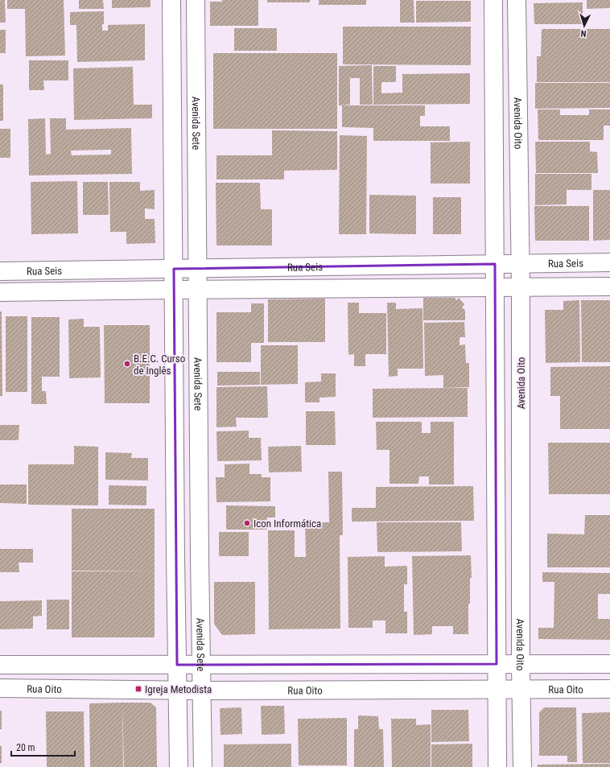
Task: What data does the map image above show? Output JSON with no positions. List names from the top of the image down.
{
  "streets": {
    "street": [
      "Avenida Sete",
      "Avenida Oito",
      "Rua Seis",
      "Rua Oito"
    ]
  },
  "crossings": [
    ["Avenida Sete", "Rua Seis"],
    ["Avenida Sete", "Rua Oito"],
    ["Avenida Oito", "Rua Seis"],
    ["Avenida Oito", "Rua Oito"]
  ],
  "places": {
    "other": ["B.E.C. Curso de Inglês", "Icon Informática"],
    "transit": ["Igreja Metodista"]
  },
  "scale_bar": "20 m",
  "north": "bottom"
}
